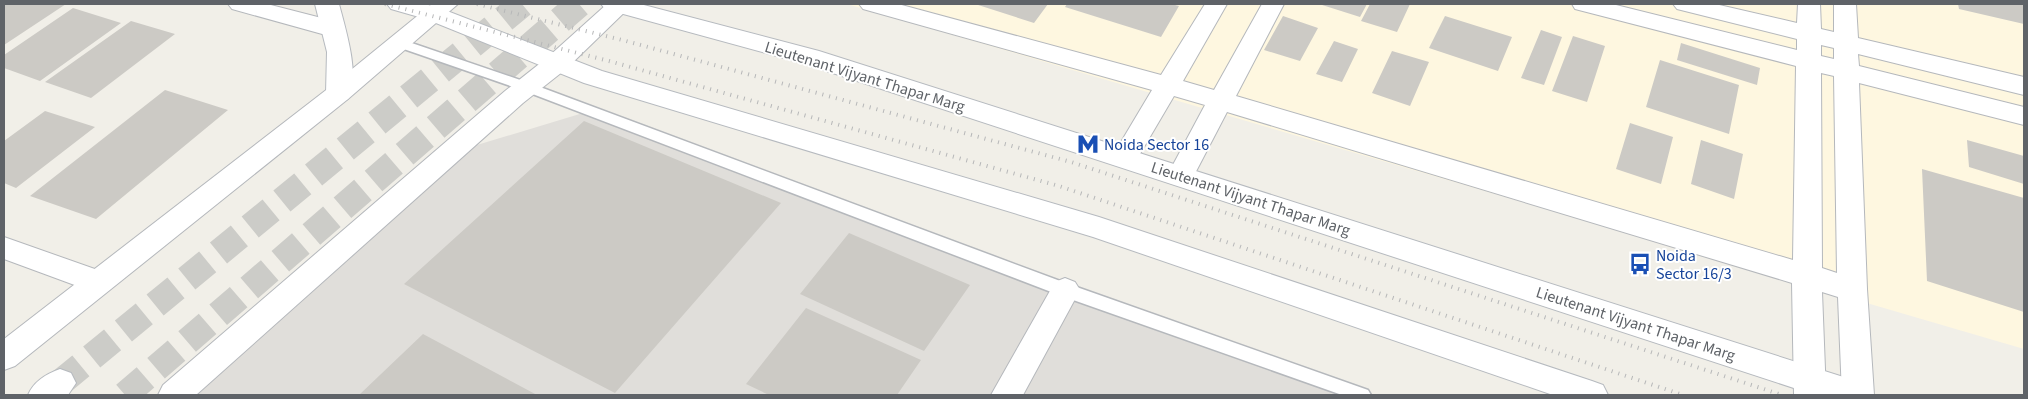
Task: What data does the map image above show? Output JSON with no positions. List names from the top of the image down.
{
  "streets": {
    "street": ["Lieutenant Vijyant Thapar Marg"]
  },
  "places": {
    "metro station": ["Noida Sector 16"],
    "bus stop": ["Noida Sector 16/3"]
  }
}
